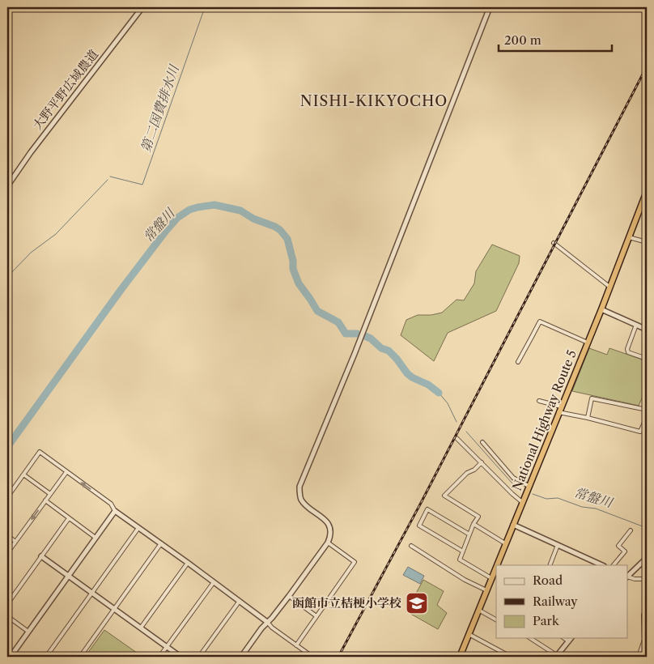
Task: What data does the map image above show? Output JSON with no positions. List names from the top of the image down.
{
  "streets": {
    "highway": ["National Highway Route 5"],
    "street": ["大野平野広域農道"]
  },
  "districts": ["NISHI-KIKYOCHO"],
  "water": ["第二国費排水川", "常盤川"],
  "places": {
    "school or university": ["函館市立桔梗小学校"]
  },
  "legend": ["Road", "Railway", "Park"],
  "scale_bar": "200 m"
}
